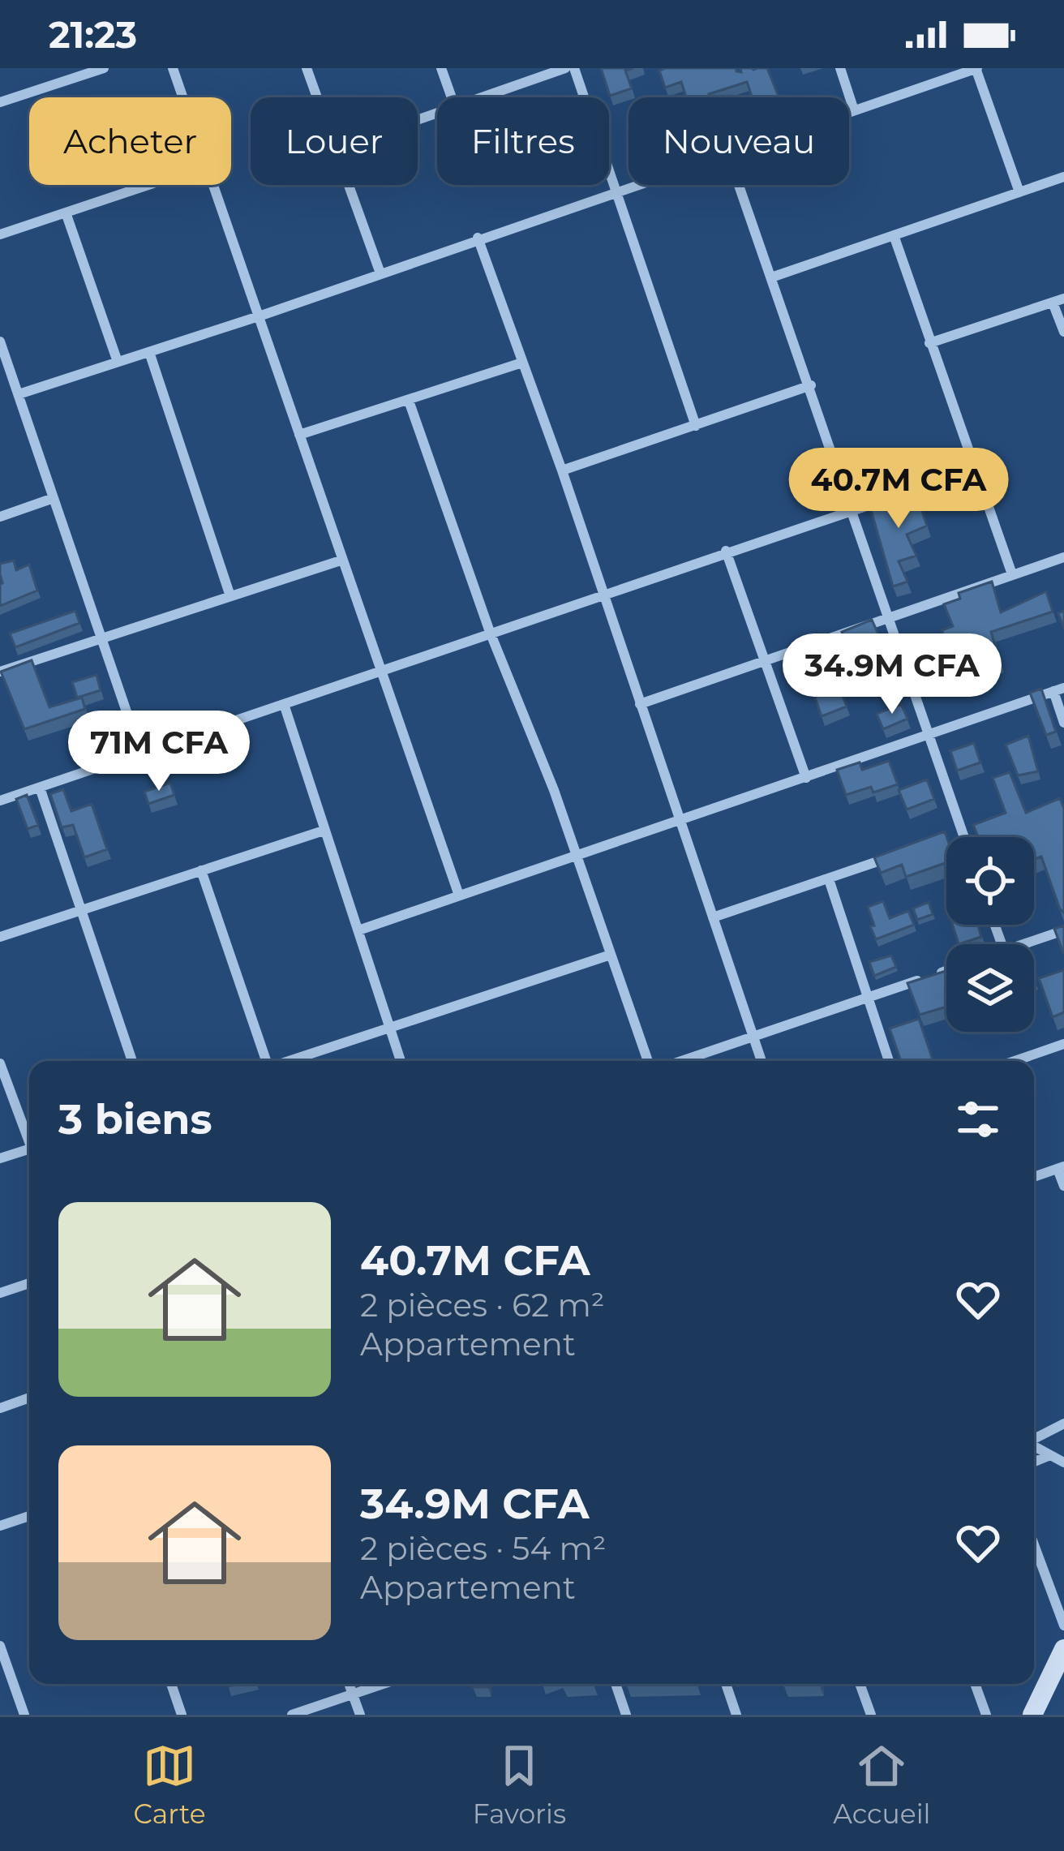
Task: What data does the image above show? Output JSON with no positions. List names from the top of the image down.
{
  "page": {
    "status": "21:23",
    "chip": [
      "Acheter",
      "Louer",
      "Filtres",
      "Nouveau"
    ],
    "price": ["40.7M CFA", "34.9M CFA", "71M CFA"],
    "heading": "3 biens",
    "list": [
      {
        "name": "40.7M CFA",
        "note": "2 pièces · 62 m² · Appartement"
      },
      {
        "name": "34.9M CFA",
        "note": "2 pièces · 54 m² · Appartement"
      }
    ],
    "tabs": ["Carte", "Favoris", "Accueil"]
  }
}
